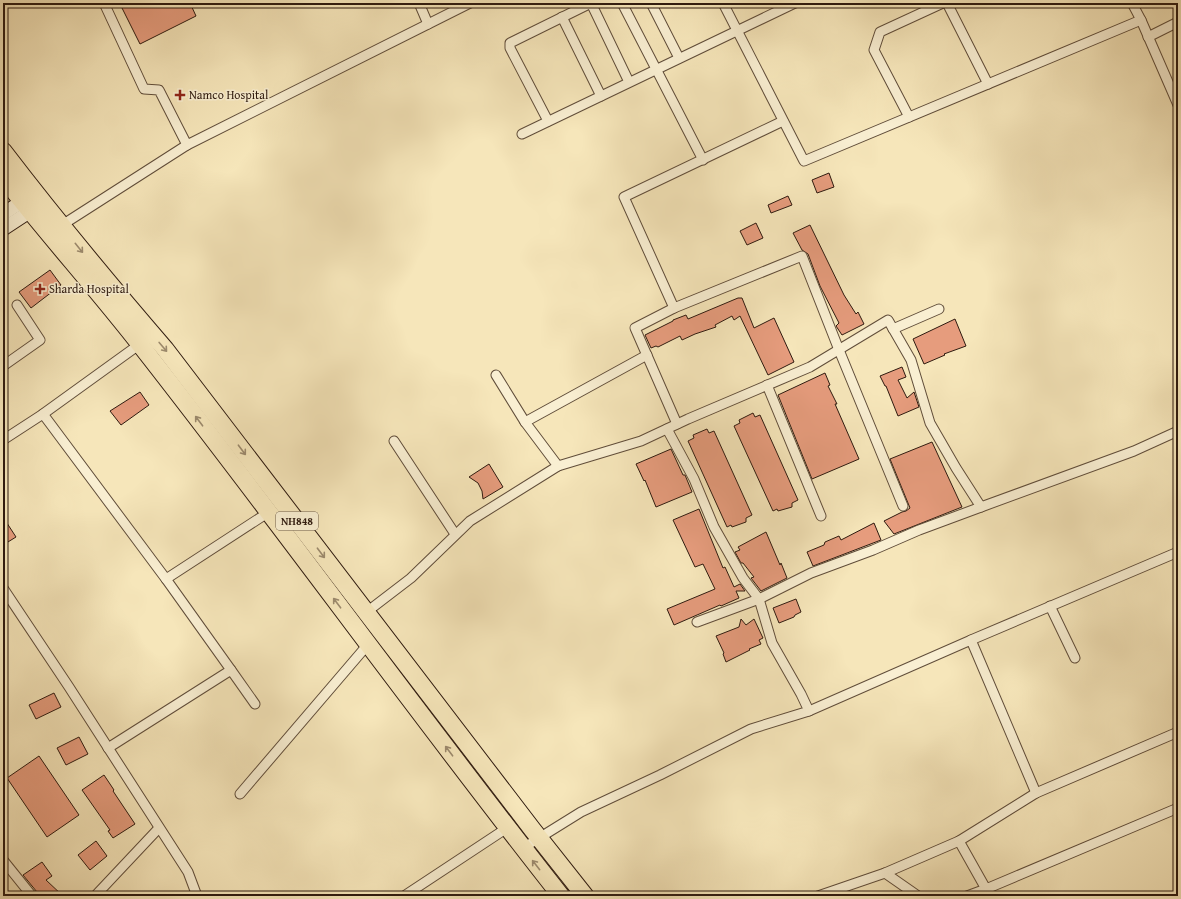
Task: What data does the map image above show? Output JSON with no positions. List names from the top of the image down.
{
  "streets": {
    "highway": ["NH848"]
  },
  "places": {
    "health": ["Namco Hospital", "Sharda Hospital"]
  }
}
